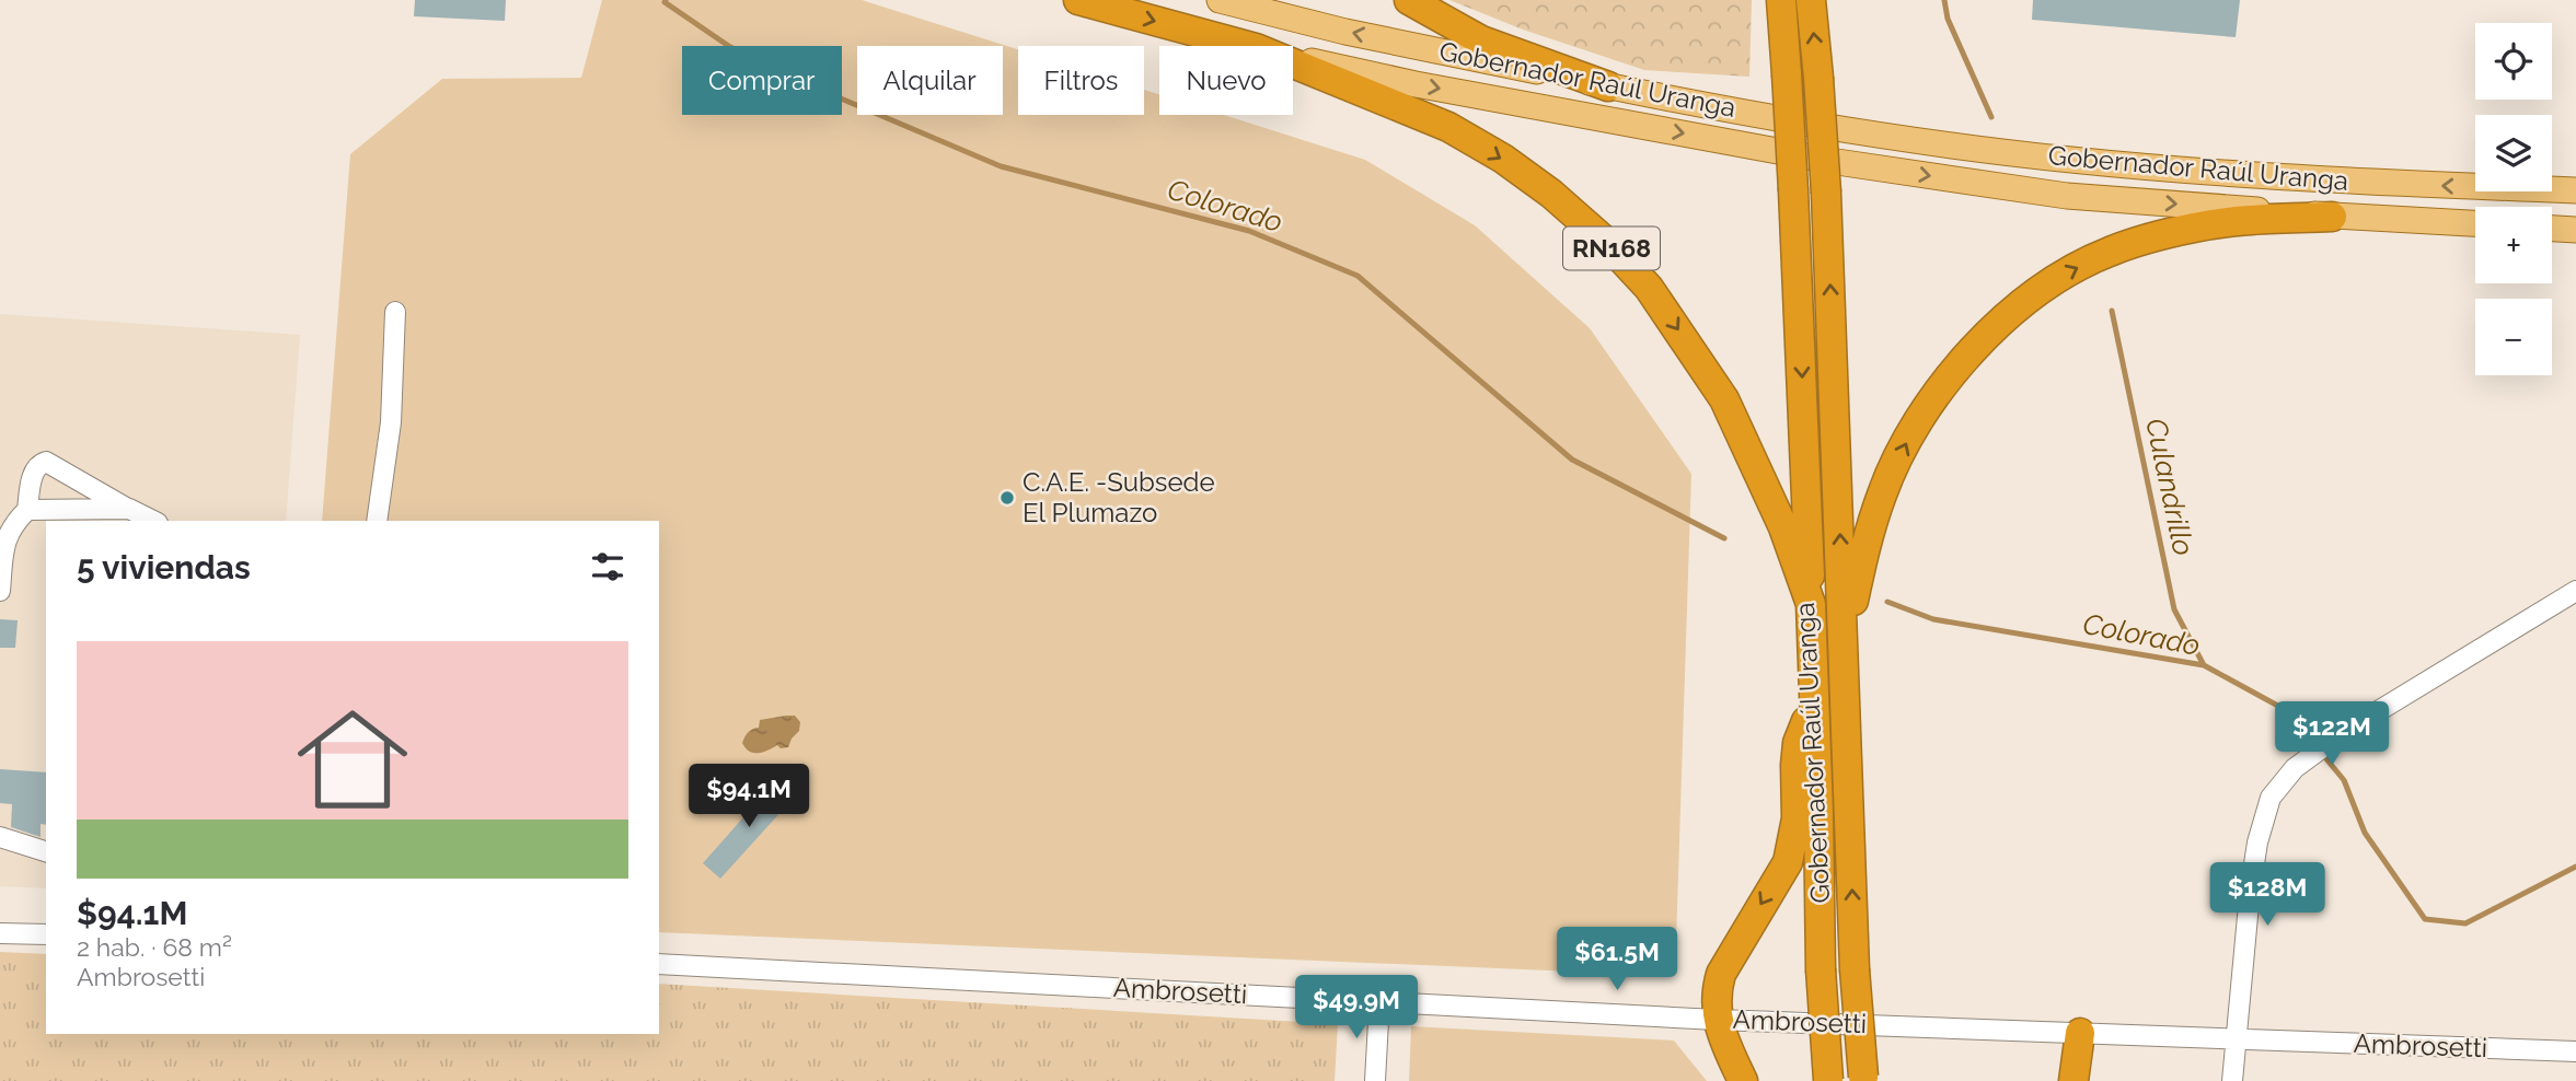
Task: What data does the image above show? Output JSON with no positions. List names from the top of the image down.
{
  "streets": {
    "highway": ["Gobernador Raúl Uranga", "RN168"],
    "street": ["Ambrosetti"]
  },
  "water": ["Colorado", "Culandrillo"],
  "places": ["C.A.E. -Subsede El Plumazo"],
  "page": {
    "map_buttons": ["+", "−"],
    "chip": [
      "Comprar",
      "Alquilar",
      "Filtros",
      "Nuevo"
    ],
    "heading": "5 viviendas",
    "list": [
      {
        "name": "$94.1M",
        "note": "2 hab. · 68 m² · Ambrosetti"
      }
    ],
    "price": [
      "$122M",
      "$94.1M",
      "$128M",
      "$61.5M",
      "$49.9M"
    ]
  }
}
